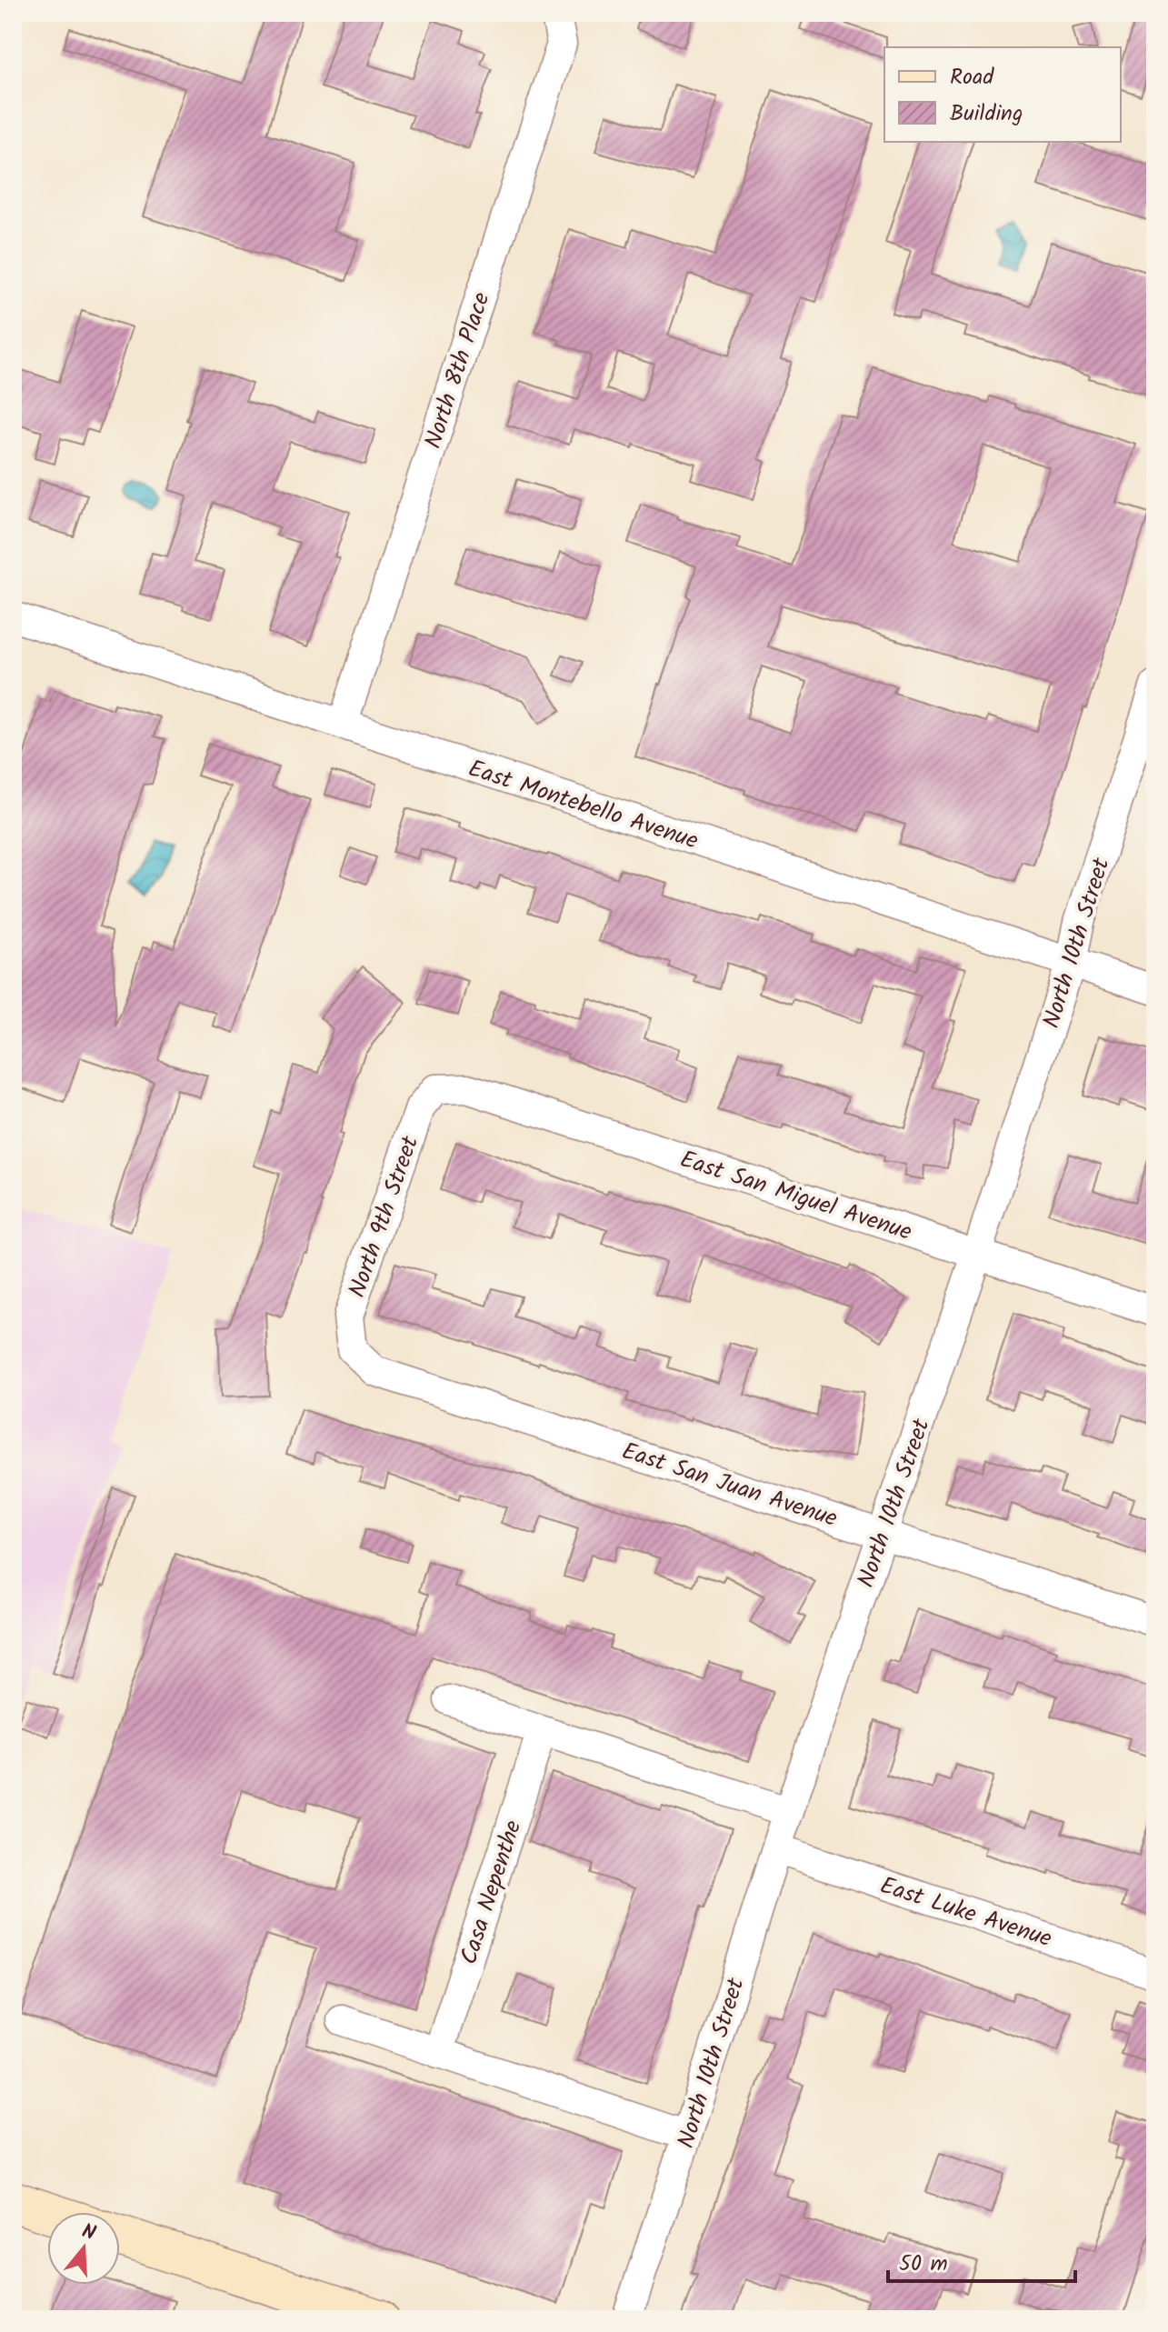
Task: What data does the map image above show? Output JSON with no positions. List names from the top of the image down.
{
  "streets": {
    "street": [
      "North 8th Place",
      "East Montebello Avenue",
      "North 10th Street",
      "East San Miguel Avenue",
      "North 9th Street",
      "East San Juan Avenue",
      "Casa Nepenthe",
      "East Luke Avenue"
    ]
  },
  "crossings": [
    ["North 8th Place", "East Montebello Avenue"],
    ["East Montebello Avenue", "North 10th Street"],
    ["North 10th Street", "East San Miguel Avenue"],
    ["North 10th Street", "East San Juan Avenue"],
    ["North 10th Street", "East Luke Avenue"],
    ["East San Miguel Avenue", "North 9th Street"],
    ["North 9th Street", "East San Juan Avenue"]
  ],
  "legend": ["Road", "Building"],
  "scale_bar": "50 m",
  "north": "top"
}
